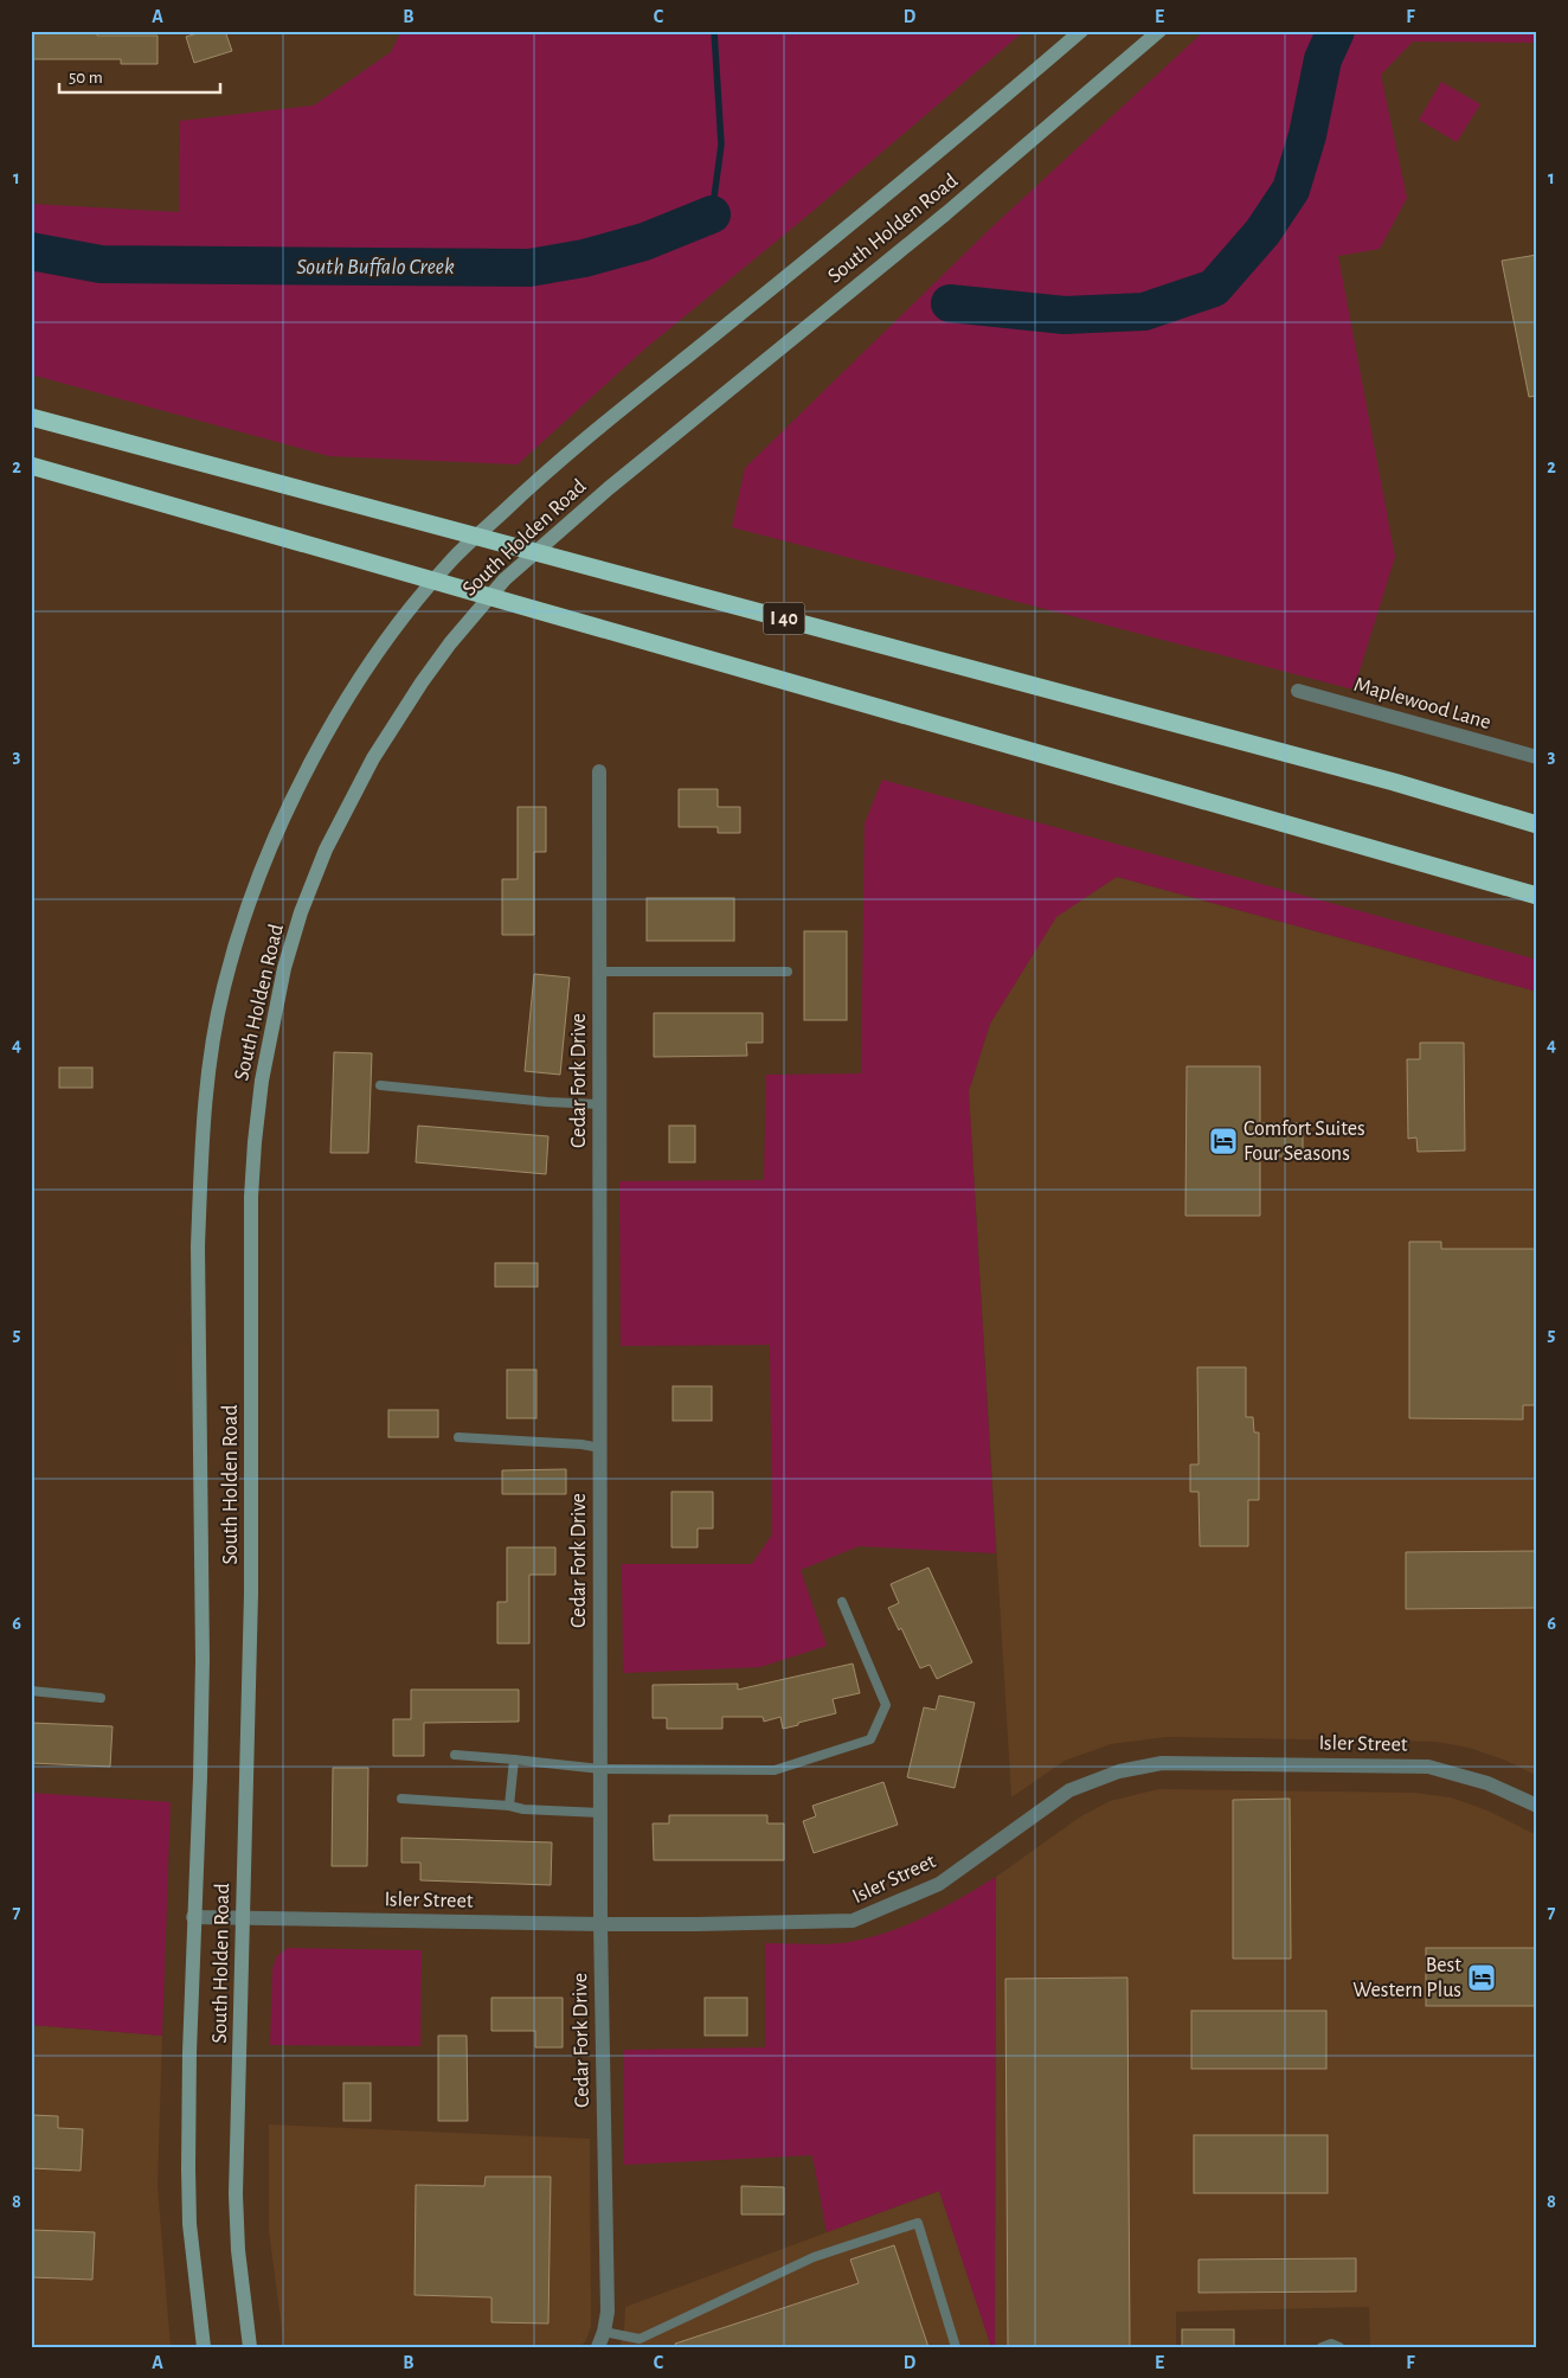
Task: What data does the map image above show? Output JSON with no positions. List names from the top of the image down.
{
  "streets": {
    "highway": ["I 40"],
    "main road": ["South Holden Road"],
    "street": ["Maplewood Lane", "Cedar Fork Drive", "Isler Street"]
  },
  "crossings": [
    ["South Holden Road", "Isler Street"],
    ["Cedar Fork Drive", "Isler Street"]
  ],
  "water": ["South Buffalo Creek"],
  "places": {
    "hotel": ["Comfort Suites Four Seasons", "Best Western Plus"]
  },
  "scale_bar": "50 m",
  "grid": {
    "columns": [
      "A",
      "B",
      "C",
      "D",
      "E",
      "F"
    ],
    "rows": [
      "1",
      "2",
      "3",
      "4",
      "5",
      "6",
      "7",
      "8"
    ]
  }
}
